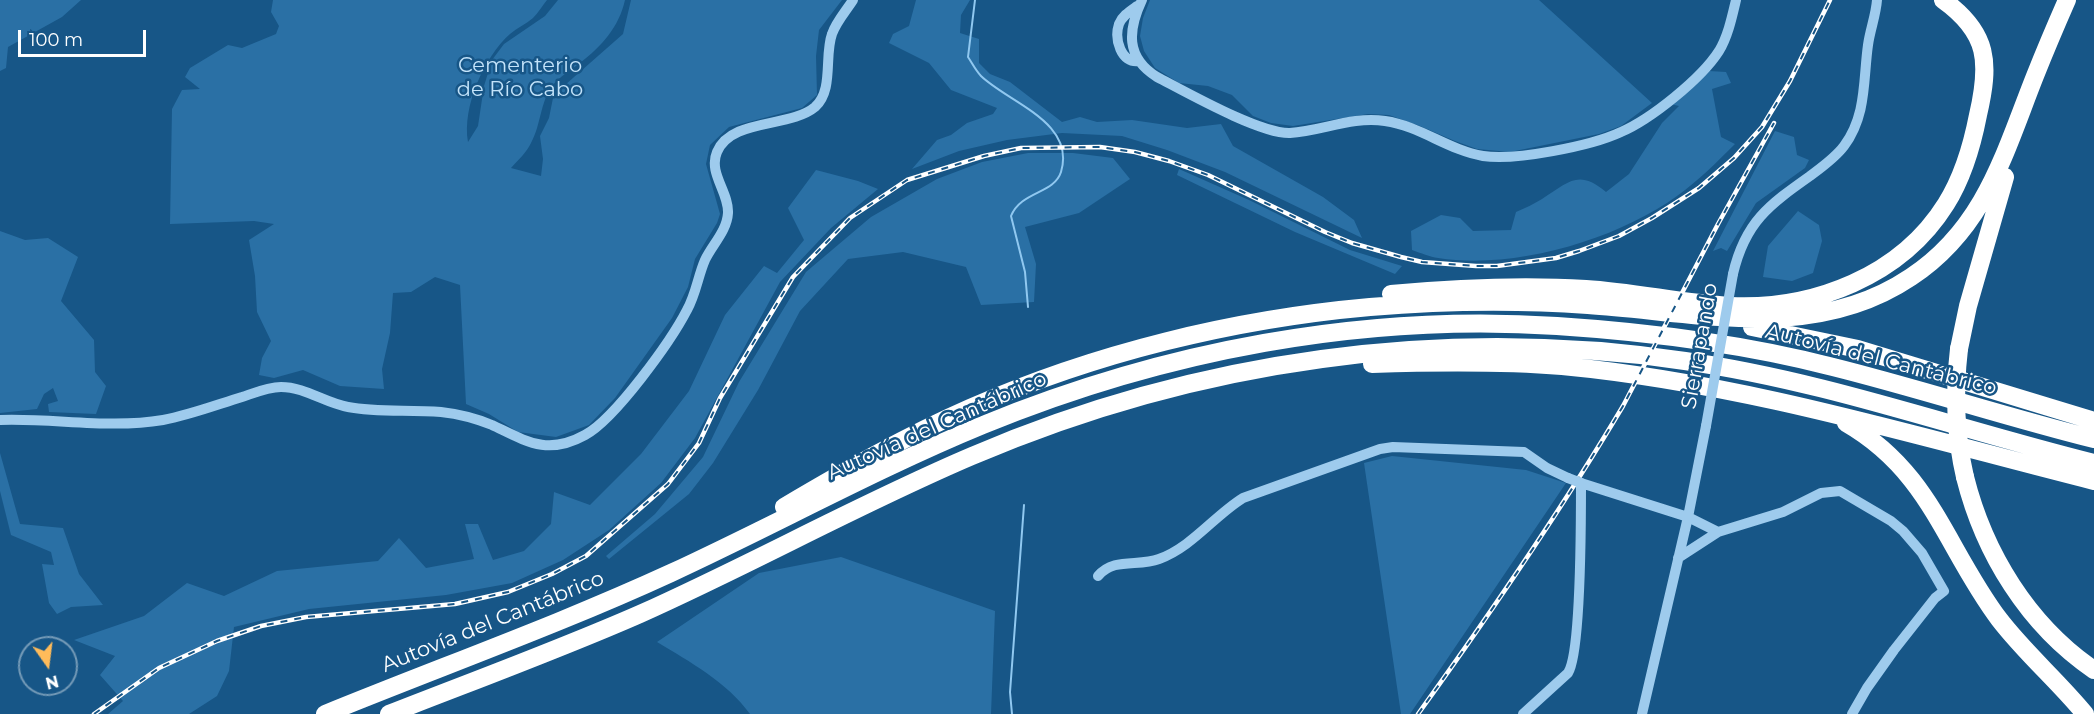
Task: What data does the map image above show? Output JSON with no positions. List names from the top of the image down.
{
  "streets": {
    "highway": ["Autovía del Cantábrico"],
    "street": ["Sierrapando"]
  },
  "parks": ["Cementerio de Río Cabo"],
  "scale_bar": "100 m",
  "north": "bottom"
}
